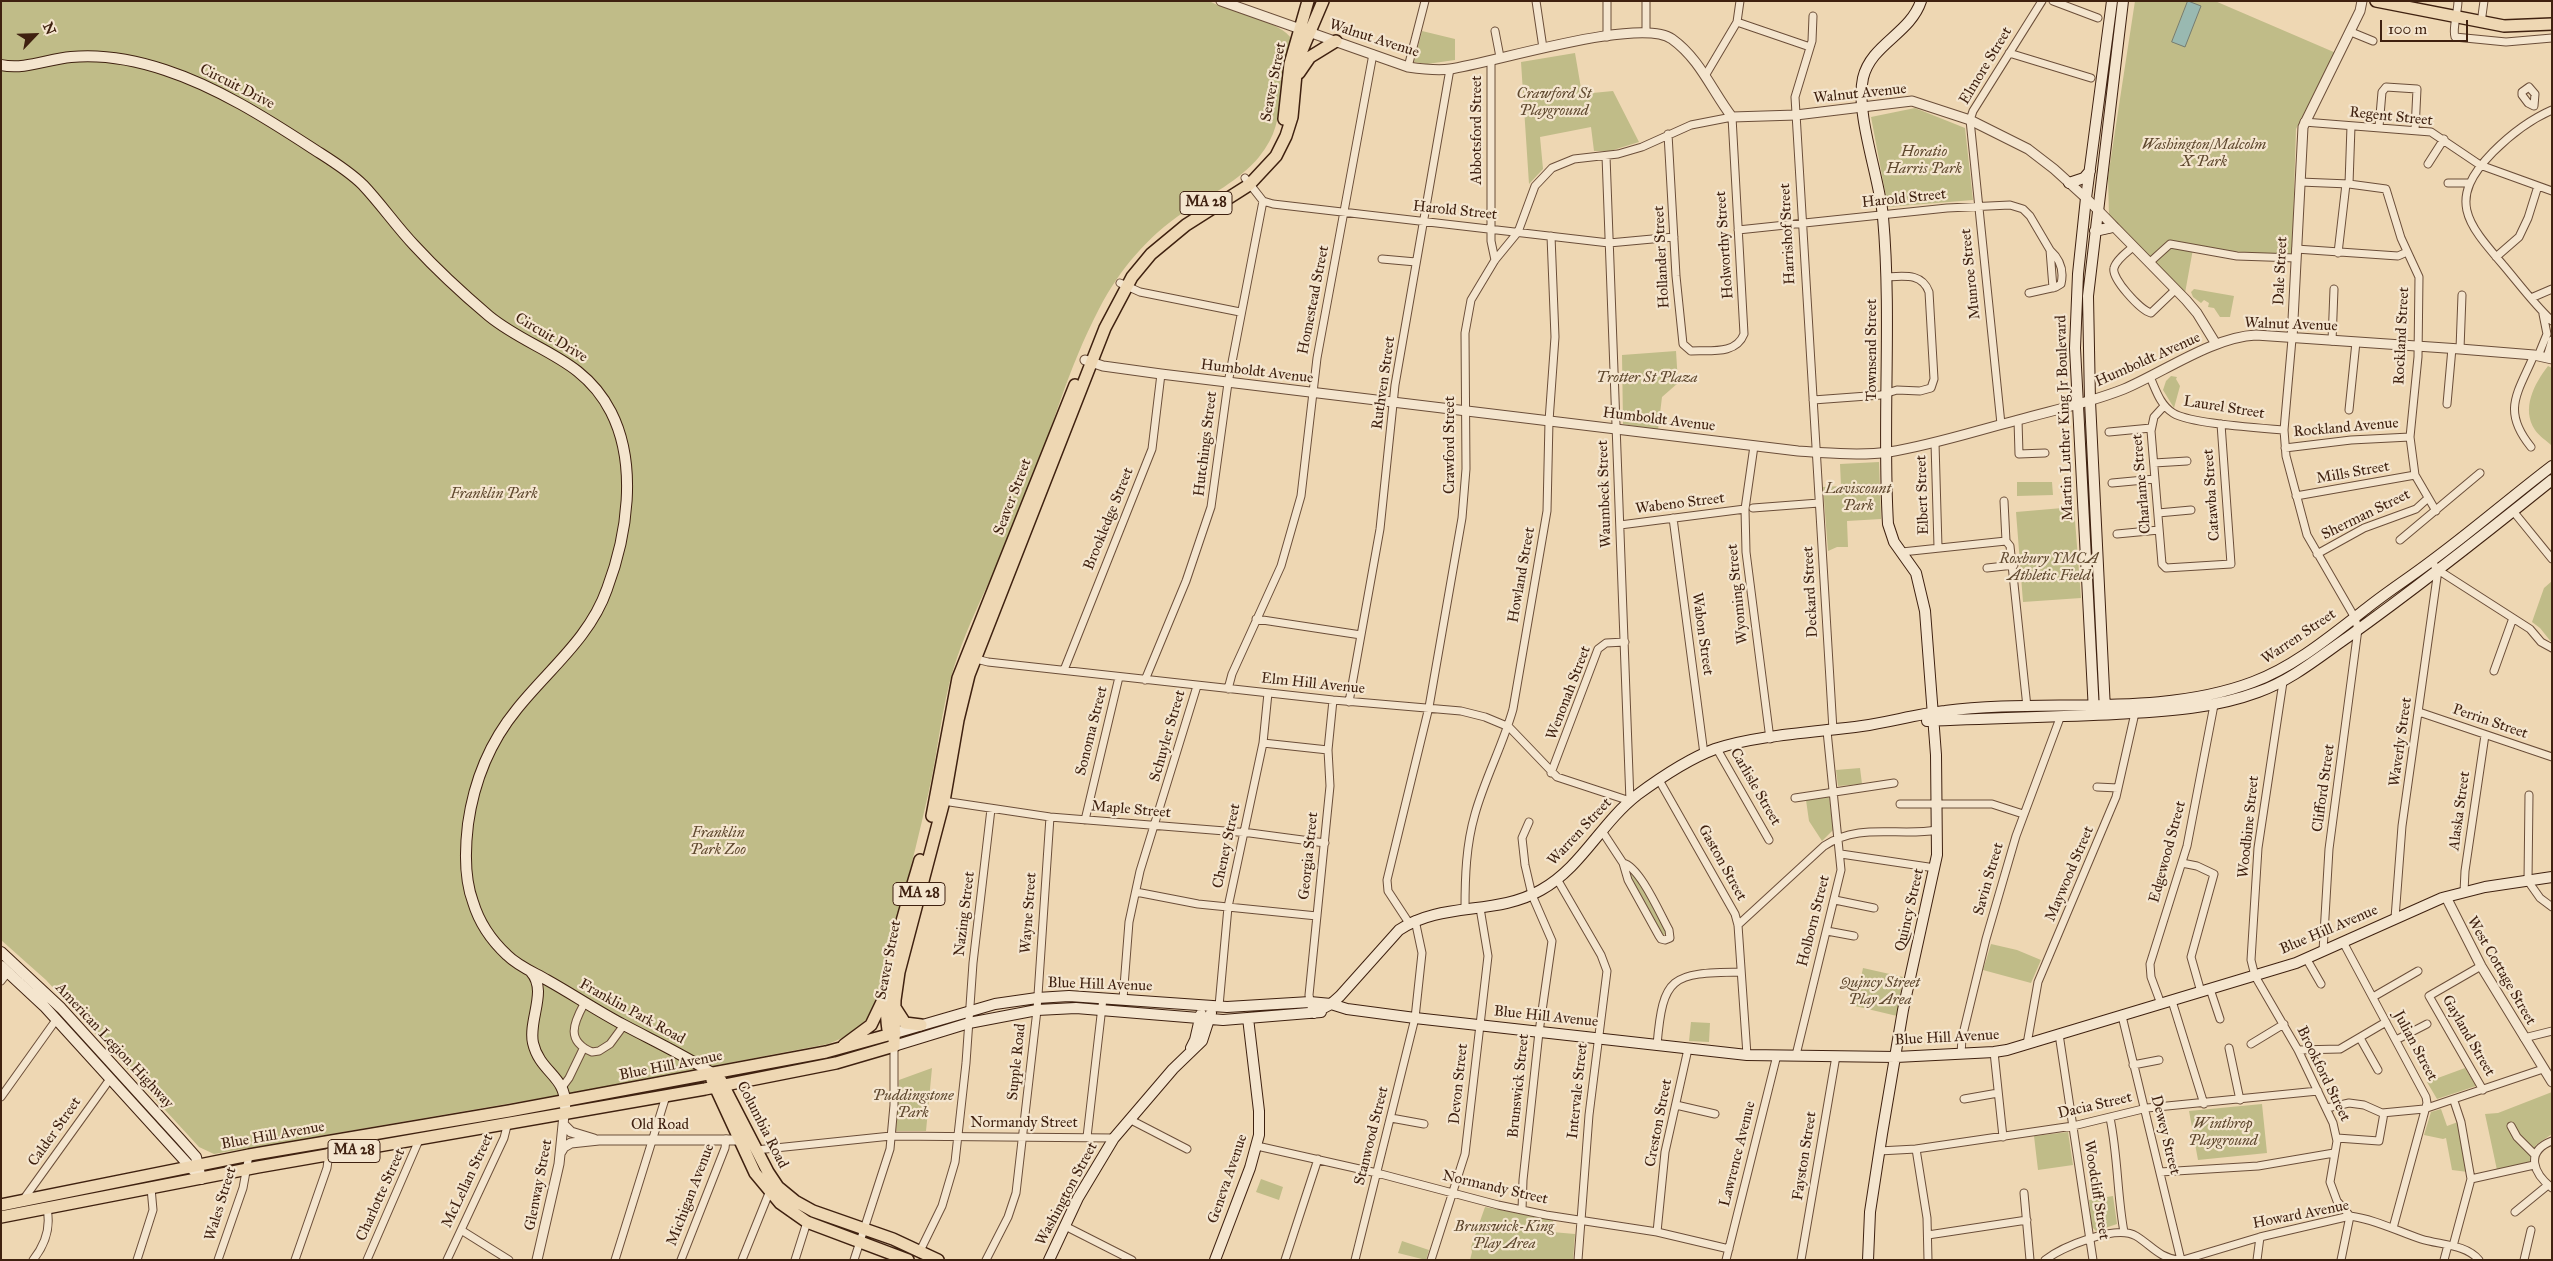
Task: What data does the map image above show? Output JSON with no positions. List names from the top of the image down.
{
  "streets": {
    "main road": [
      "Seaver Street",
      "Circuit Drive",
      "MA 28",
      "Townsend Street",
      "Martin Luther King Jr Boulevard",
      "Warren Street",
      "Quincy Street",
      "Blue Hill Avenue",
      "Franklin Park Road",
      "American Legion Highway",
      "Columbia Road",
      "Geneva Avenue",
      "Washington Street"
    ],
    "street": [
      "Walnut Avenue",
      "Elmore Street",
      "Regent Street",
      "Abbotsford Street",
      "Harold Street",
      "Harrishof Street",
      "Holworthy Street",
      "Hollander Street",
      "Dale Street",
      "Munroe Street",
      "Homestead Street",
      "Rockland Street",
      "Humboldt Avenue",
      "Ruthven Street",
      "Laurel Street",
      "Rockland Avenue",
      "Hutchings Street",
      "Crawford Street",
      "Mills Street",
      "Charlame Street",
      "Waumbeck Street",
      "Elbert Street",
      "Catawba Street",
      "Wabeno Street",
      "Sherman Street",
      "Brookledge Street",
      "Howland Street",
      "Deckard Street",
      "Wyoming Street",
      "Wabon Street",
      "Elm Hill Avenue",
      "Wenonah Street",
      "Perrin Street",
      "Sonoma Street",
      "Schuyler Street",
      "Waverly Street",
      "Carlisle Street",
      "Clifford Street",
      "Maple Street",
      "Alaska Street",
      "Woodbine Street",
      "Cheney Street",
      "Edgewood Street",
      "Georgia Street",
      "Gaston Street",
      "Maywood Street",
      "Savin Street",
      "Wayne Street",
      "Nazing Street",
      "Holborn Street",
      "West Cottage Street",
      "Gayland Street",
      "Julian Street",
      "Supple Road",
      "Brookford Street",
      "Devon Street",
      "Brunswick Street",
      "Intervale Street",
      "Dacia Street",
      "Normandy Street",
      "Creston Street",
      "Old Road",
      "Calder Street",
      "Dewey Street",
      "Stanwood Street",
      "Lawrence Avenue",
      "Fayston Street",
      "McLellan Street",
      "Glenway Street",
      "Woodcliff Street",
      "Charlotte Street",
      "Michigan Avenue",
      "Wales Street",
      "Howard Avenue"
    ]
  },
  "crossings": [
    ["Walnut Avenue", "Elmore Street"],
    ["Walnut Avenue", "Seaver Street"],
    ["Walnut Avenue", "Abbotsford Street"],
    ["Walnut Avenue", "MA 28"],
    ["Walnut Avenue", "Harrishof Street"],
    ["Walnut Avenue", "Holworthy Street"],
    ["Walnut Avenue", "Dale Street"],
    ["Walnut Avenue", "Munroe Street"],
    ["Walnut Avenue", "Homestead Street"],
    ["Walnut Avenue", "Rockland Street"],
    ["Walnut Avenue", "Townsend Street"],
    ["Walnut Avenue", "Humboldt Avenue"],
    ["Walnut Avenue", "Ruthven Street"],
    ["Walnut Avenue", "Martin Luther King Jr Boulevard"],
    ["Walnut Avenue", "Crawford Street"],
    ["Elmore Street", "Munroe Street"],
    ["Seaver Street", "MA 28"],
    ["Seaver Street", "Humboldt Avenue"],
    ["Seaver Street", "Elm Hill Avenue"],
    ["Seaver Street", "Maple Street"],
    ["Seaver Street", "Blue Hill Avenue"],
    ["Seaver Street", "Normandy Street"],
    ["Seaver Street", "Columbia Road"],
    ["Circuit Drive", "Franklin Park Road"],
    ["Regent Street", "Dale Street"],
    ["Abbotsford Street", "Harold Street"],
    ["Abbotsford Street", "Crawford Street"],
    ["Harold Street", "Harrishof Street"],
    ["Harold Street", "Holworthy Street"],
    ["Harold Street", "Hollander Street"],
    ["Harold Street", "Munroe Street"],
    ["Harold Street", "Homestead Street"],
    ["Harold Street", "Townsend Street"],
    ["Harold Street", "Ruthven Street"],
    ["Harold Street", "Hutchings Street"],
    ["Harold Street", "Crawford Street"],
    ["Harold Street", "Waumbeck Street"],
    ["Harold Street", "Howland Street"],
    ["MA 28", "Blue Hill Avenue"],
    ["Harrishof Street", "Humboldt Avenue"],
    ["Harrishof Street", "Deckard Street"],
    ["Holworthy Street", "Hollander Street"],
    ["Holworthy Street", "Crawford Street"],
    ["Hollander Street", "Crawford Street"],
    ["Dale Street", "Rockland Street"],
    ["Dale Street", "Laurel Street"],
    ["Dale Street", "Rockland Avenue"],
    ["Dale Street", "Mills Street"],
    ["Dale Street", "Sherman Street"],
    ["Dale Street", "Warren Street"],
    ["Dale Street", "Clifford Street"],
    ["Munroe Street", "Humboldt Avenue"],
    ["Homestead Street", "Humboldt Avenue"],
    ["Homestead Street", "Elm Hill Avenue"],
    ["Rockland Street", "Rockland Avenue"],
    ["Rockland Street", "Mills Street"],
    ["Rockland Street", "Sherman Street"],
    ["Townsend Street", "Humboldt Avenue"],
    ["Townsend Street", "Warren Street"],
    ["Townsend Street", "Quincy Street"],
    ["Humboldt Avenue", "Ruthven Street"],
    ["Humboldt Avenue", "Laurel Street"],
    ["Humboldt Avenue", "Martin Luther King Jr Boulevard"],
    ["Humboldt Avenue", "Hutchings Street"],
    ["Humboldt Avenue", "Crawford Street"],
    ["Humboldt Avenue", "Waumbeck Street"],
    ["Humboldt Avenue", "Elbert Street"],
    ["Humboldt Avenue", "Brookledge Street"],
    ["Humboldt Avenue", "Howland Street"],
    ["Humboldt Avenue", "Deckard Street"],
    ["Humboldt Avenue", "Wyoming Street"],
    ["Ruthven Street", "Elm Hill Avenue"],
    ["Laurel Street", "Charlame Street"],
    ["Laurel Street", "Catawba Street"],
    ["Martin Luther King Jr Boulevard", "Warren Street"],
    ["Hutchings Street", "Elm Hill Avenue"],
    ["Crawford Street", "Waumbeck Street"],
    ["Crawford Street", "Warren Street"],
    ["Crawford Street", "Elm Hill Avenue"],
    ["Crawford Street", "Stanwood Street"],
    ["Charlame Street", "Catawba Street"],
    ["Waumbeck Street", "Wabeno Street"],
    ["Waumbeck Street", "Warren Street"],
    ["Waumbeck Street", "Elm Hill Avenue"],
    ["Waumbeck Street", "Wenonah Street"],
    ["Wabeno Street", "Deckard Street"],
    ["Wabeno Street", "Wyoming Street"],
    ["Wabeno Street", "Wabon Street"],
    ["Brookledge Street", "Elm Hill Avenue"],
    ["Howland Street", "Warren Street"],
    ["Howland Street", "Elm Hill Avenue"],
    ["Deckard Street", "Warren Street"],
    ["Deckard Street", "Holborn Street"],
    ["Wyoming Street", "Warren Street"],
    ["Wabon Street", "Warren Street"],
    ["Warren Street", "Elm Hill Avenue"],
    ["Warren Street", "Waverly Street"],
    ["Warren Street", "Carlisle Street"],
    ["Warren Street", "Clifford Street"],
    ["Warren Street", "Woodbine Street"],
    ["Warren Street", "Edgewood Street"],
    ["Warren Street", "Georgia Street"],
    ["Warren Street", "Gaston Street"],
    ["Warren Street", "Maywood Street"],
    ["Warren Street", "Savin Street"],
    ["Warren Street", "Quincy Street"],
    ["Warren Street", "Holborn Street"],
    ["Warren Street", "Blue Hill Avenue"],
    ["Warren Street", "Devon Street"],
    ["Warren Street", "Brunswick Street"],
    ["Warren Street", "Intervale Street"],
    ["Warren Street", "Stanwood Street"],
    ["Elm Hill Avenue", "Wenonah Street"],
    ["Elm Hill Avenue", "Sonoma Street"],
    ["Elm Hill Avenue", "Schuyler Street"],
    ["Elm Hill Avenue", "Cheney Street"],
    ["Elm Hill Avenue", "Georgia Street"],
    ["Perrin Street", "Waverly Street"],
    ["Perrin Street", "Alaska Street"],
    ["Sonoma Street", "Maple Street"],
    ["Schuyler Street", "Maple Street"],
    ["Schuyler Street", "Blue Hill Avenue"],
    ["Waverly Street", "Blue Hill Avenue"],
    ["Clifford Street", "Blue Hill Avenue"],
    ["Maple Street", "Cheney Street"],
    ["Maple Street", "Georgia Street"],
    ["Maple Street", "Wayne Street"],
    ["Maple Street", "Nazing Street"],
    ["Alaska Street", "Blue Hill Avenue"],
    ["Woodbine Street", "Blue Hill Avenue"],
    ["Woodbine Street", "Brookford Street"],
    ["Cheney Street", "Blue Hill Avenue"],
    ["Cheney Street", "Washington Street"],
    ["Edgewood Street", "Blue Hill Avenue"],
    ["Georgia Street", "Blue Hill Avenue"],
    ["Gaston Street", "Blue Hill Avenue"],
    ["Maywood Street", "Blue Hill Avenue"],
    ["Savin Street", "Blue Hill Avenue"],
    ["Quincy Street", "Blue Hill Avenue"],
    ["Quincy Street", "Dacia Street"],
    ["Wayne Street", "Blue Hill Avenue"],
    ["Wayne Street", "Supple Road"],
    ["Nazing Street", "Blue Hill Avenue"],
    ["Nazing Street", "Normandy Street"],
    ["Nazing Street", "Columbia Road"],
    ["Holborn Street", "Blue Hill Avenue"],
    ["Blue Hill Avenue", "West Cottage Street"],
    ["Blue Hill Avenue", "Franklin Park Road"],
    ["Blue Hill Avenue", "American Legion Highway"],
    ["Blue Hill Avenue", "Julian Street"],
    ["Blue Hill Avenue", "Supple Road"],
    ["Blue Hill Avenue", "Brookford Street"],
    ["Blue Hill Avenue", "Devon Street"],
    ["Blue Hill Avenue", "Brunswick Street"],
    ["Blue Hill Avenue", "Intervale Street"],
    ["Blue Hill Avenue", "Creston Street"],
    ["Blue Hill Avenue", "Old Road"],
    ["Blue Hill Avenue", "Columbia Road"],
    ["Blue Hill Avenue", "Calder Street"],
    ["Blue Hill Avenue", "Dewey Street"],
    ["Blue Hill Avenue", "Stanwood Street"],
    ["Blue Hill Avenue", "Lawrence Avenue"],
    ["Blue Hill Avenue", "Fayston Street"],
    ["Blue Hill Avenue", "Geneva Avenue"],
    ["Blue Hill Avenue", "McLellan Street"],
    ["Blue Hill Avenue", "Glenway Street"],
    ["Blue Hill Avenue", "Woodcliff Street"],
    ["Blue Hill Avenue", "Washington Street"],
    ["Blue Hill Avenue", "Charlotte Street"],
    ["Blue Hill Avenue", "Wales Street"],
    ["West Cottage Street", "Gayland Street"],
    ["Franklin Park Road", "Columbia Road"],
    ["American Legion Highway", "Calder Street"],
    ["Julian Street", "Howard Avenue"],
    ["Supple Road", "Normandy Street"],
    ["Brookford Street", "Dacia Street"],
    ["Brookford Street", "Howard Avenue"],
    ["Devon Street", "Normandy Street"],
    ["Brunswick Street", "Normandy Street"],
    ["Intervale Street", "Normandy Street"],
    ["Dacia Street", "Dewey Street"],
    ["Dacia Street", "Woodcliff Street"],
    ["Normandy Street", "Creston Street"],
    ["Normandy Street", "Columbia Road"],
    ["Normandy Street", "Stanwood Street"],
    ["Normandy Street", "Lawrence Avenue"],
    ["Normandy Street", "Geneva Avenue"],
    ["Normandy Street", "Washington Street"],
    ["Old Road", "Columbia Road"],
    ["Old Road", "Glenway Street"],
    ["Old Road", "Michigan Avenue"],
    ["Dewey Street", "Howard Avenue"]
  ],
  "parks": [
    "Crawford St Playground",
    "Washington/Malcolm X Park",
    "Horatio Harris Park",
    "Trotter St Plaza",
    "Laviscount Park",
    "Franklin Park",
    "Roxbury YMCA Athletic Field",
    "Franklin Park Zoo",
    "Quincy Street Play Area",
    "Puddingstone Park",
    "Winthrop Playground",
    "Brunswick-King Play Area"
  ],
  "scale_bar": "100 m",
  "north": "top right"
}
